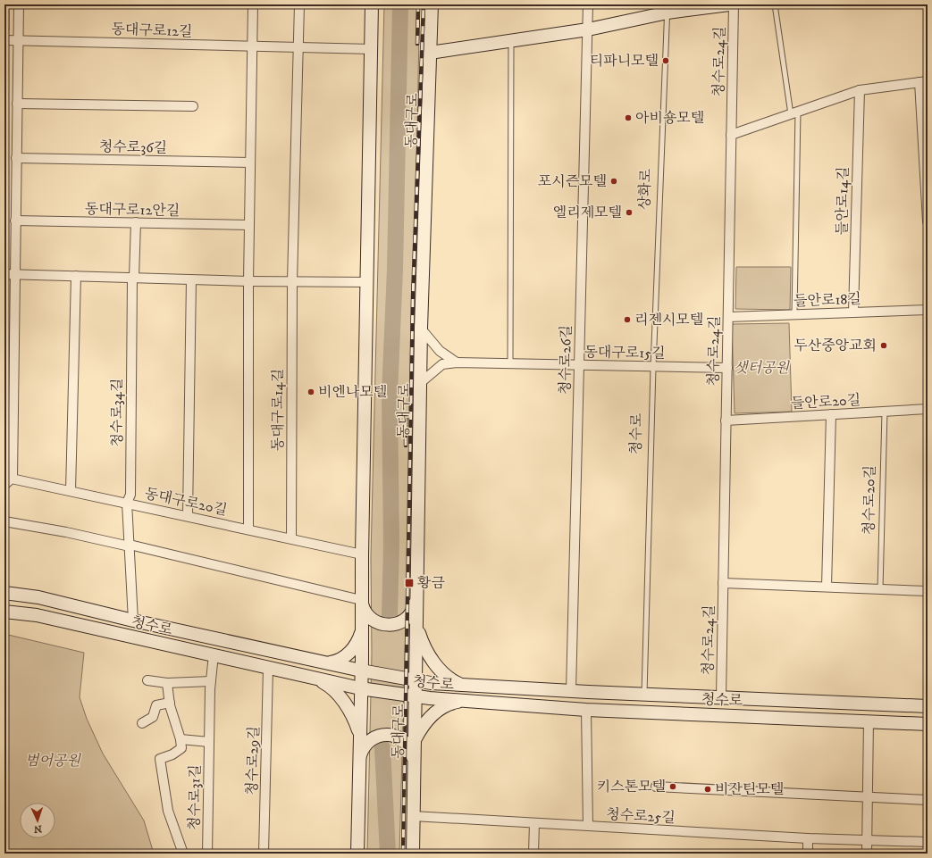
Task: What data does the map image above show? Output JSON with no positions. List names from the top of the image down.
{
  "streets": {
    "main road": ["동대구로", "청수로"],
    "street": [
      "동대구로12길",
      "청수로24길",
      "청수로36길",
      "들안로14길",
      "동대구로12안길",
      "들안로18길",
      "동대구로15길",
      "청수로26길",
      "들안로20길",
      "동대구로14길",
      "청수로34길",
      "동대구로20길",
      "청수로29길",
      "청수로31길",
      "청수로25길"
    ],
    "lane": ["상화로", "청수로20길"]
  },
  "crossings": [
    ["청수로24길", "들안로18길"],
    ["청수로24길", "동대구로15길"],
    ["청수로24길", "들안로20길"],
    ["청수로24길", "청수로"],
    ["동대구로", "동대구로15길"],
    ["동대구로", "청수로"],
    ["상화로", "동대구로15길"],
    ["상화로", "청수로"],
    ["들안로14길", "들안로18길"],
    ["동대구로15길", "청수로26길"],
    ["동대구로15길", "청수로"],
    ["청수로26길", "청수로"],
    ["들안로20길", "청수로20길"],
    ["동대구로14길", "동대구로20길"],
    ["청수로34길", "청수로"],
    ["청수로34길", "동대구로20길"],
    ["청수로", "청수로29길"],
    ["청수로", "청수로31길"],
    ["청수로", "청수로25길"]
  ],
  "parks": ["샛터공원", "범어공원"],
  "places": {
    "other": [
      "티파니모텔",
      "아비숑모텔",
      "포시즌모텔",
      "엘리제모텔",
      "리젠시모텔",
      "두산중앙교회",
      "비엔나모텔",
      "키스톤모텔",
      "비잔틴모텔"
    ],
    "transit": ["황금"]
  },
  "north": "bottom"
}
